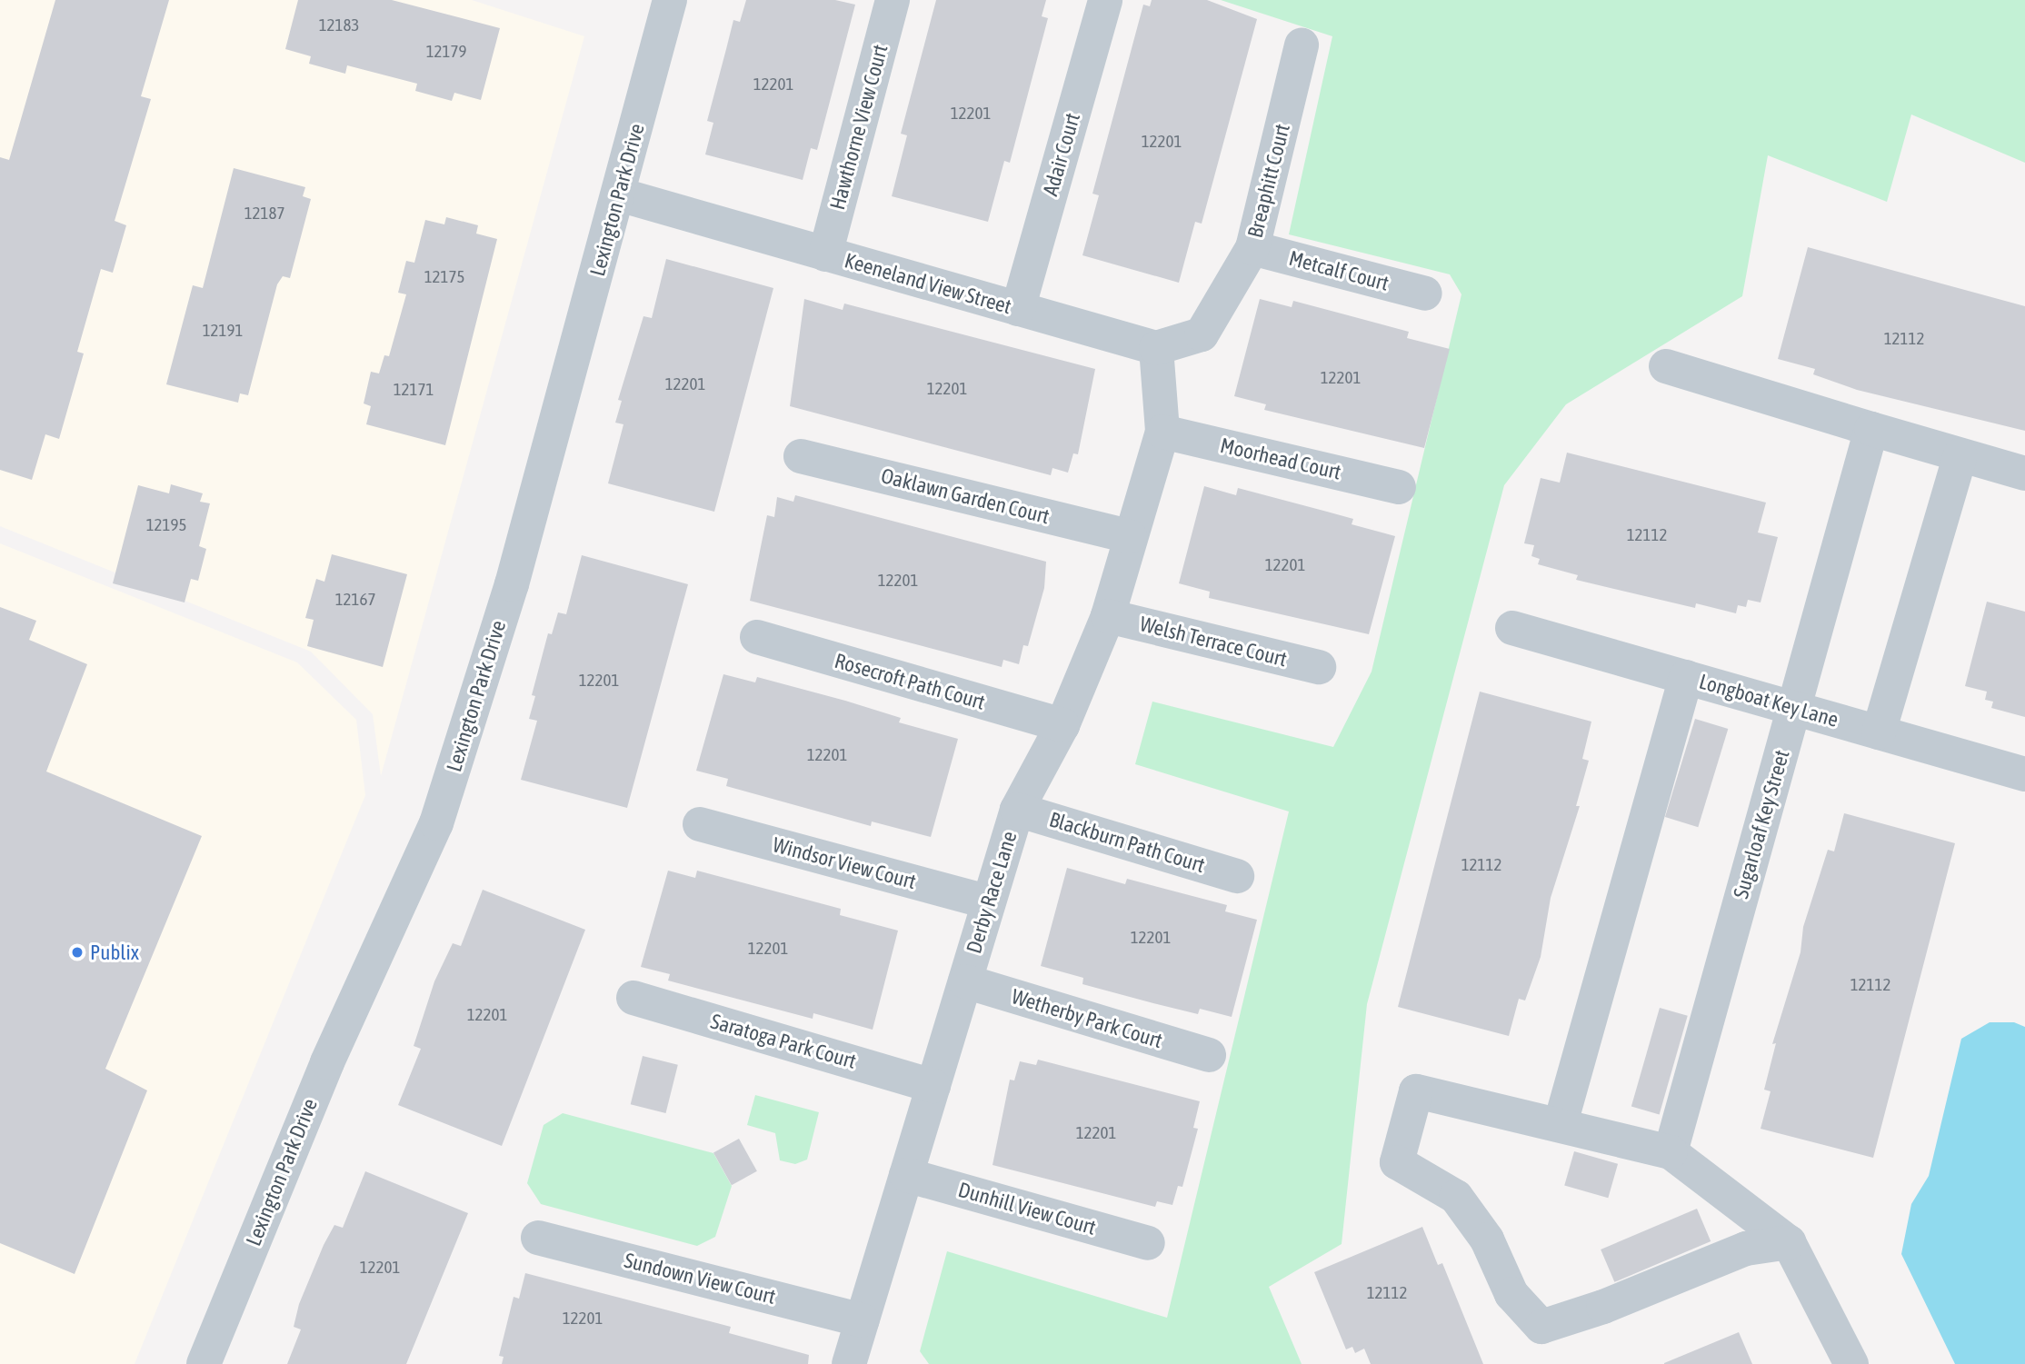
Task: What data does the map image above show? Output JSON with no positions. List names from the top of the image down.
{
  "streets": {
    "street": [
      "Hawthorne View Court",
      "Adair Court",
      "Breaphitt Court",
      "Lexington Park Drive",
      "Metcalf Court",
      "Keeneland View Street",
      "Moorhead Court",
      "Oaklawn Garden Court",
      "Welsh Terrace Court",
      "Rosecroft Path Court",
      "Longboat Key Lane",
      "Sugarloaf Key Street",
      "Blackburn Path Court",
      "Windsor View Court",
      "Derby Race Lane",
      "Wetherby Park Court",
      "Saratoga Park Court",
      "Dunhill View Court",
      "Sundown View Court"
    ]
  },
  "crossings": [
    ["Hawthorne View Court", "Keeneland View Street"],
    ["Adair Court", "Keeneland View Street"],
    ["Breaphitt Court", "Metcalf Court"],
    ["Breaphitt Court", "Keeneland View Street"],
    ["Lexington Park Drive", "Keeneland View Street"],
    ["Moorhead Court", "Derby Race Lane"],
    ["Oaklawn Garden Court", "Derby Race Lane"],
    ["Welsh Terrace Court", "Derby Race Lane"],
    ["Rosecroft Path Court", "Derby Race Lane"],
    ["Longboat Key Lane", "Sugarloaf Key Street"],
    ["Blackburn Path Court", "Derby Race Lane"],
    ["Windsor View Court", "Derby Race Lane"],
    ["Derby Race Lane", "Wetherby Park Court"],
    ["Derby Race Lane", "Saratoga Park Court"],
    ["Derby Race Lane", "Dunhill View Court"],
    ["Derby Race Lane", "Sundown View Court"]
  ],
  "places": ["Publix"],
  "house_numbers": [
    "12183",
    "12179",
    "12201",
    "12201",
    "12201",
    "12187",
    "12175",
    "12191",
    "12112",
    "12201",
    "12201",
    "12201",
    "12171",
    "12195",
    "12112",
    "12201",
    "12201",
    "12167",
    "12201",
    "12201",
    "12112",
    "12201",
    "12201",
    "12112",
    "12201",
    "12201",
    "12201",
    "12112",
    "12201"
  ]
}
